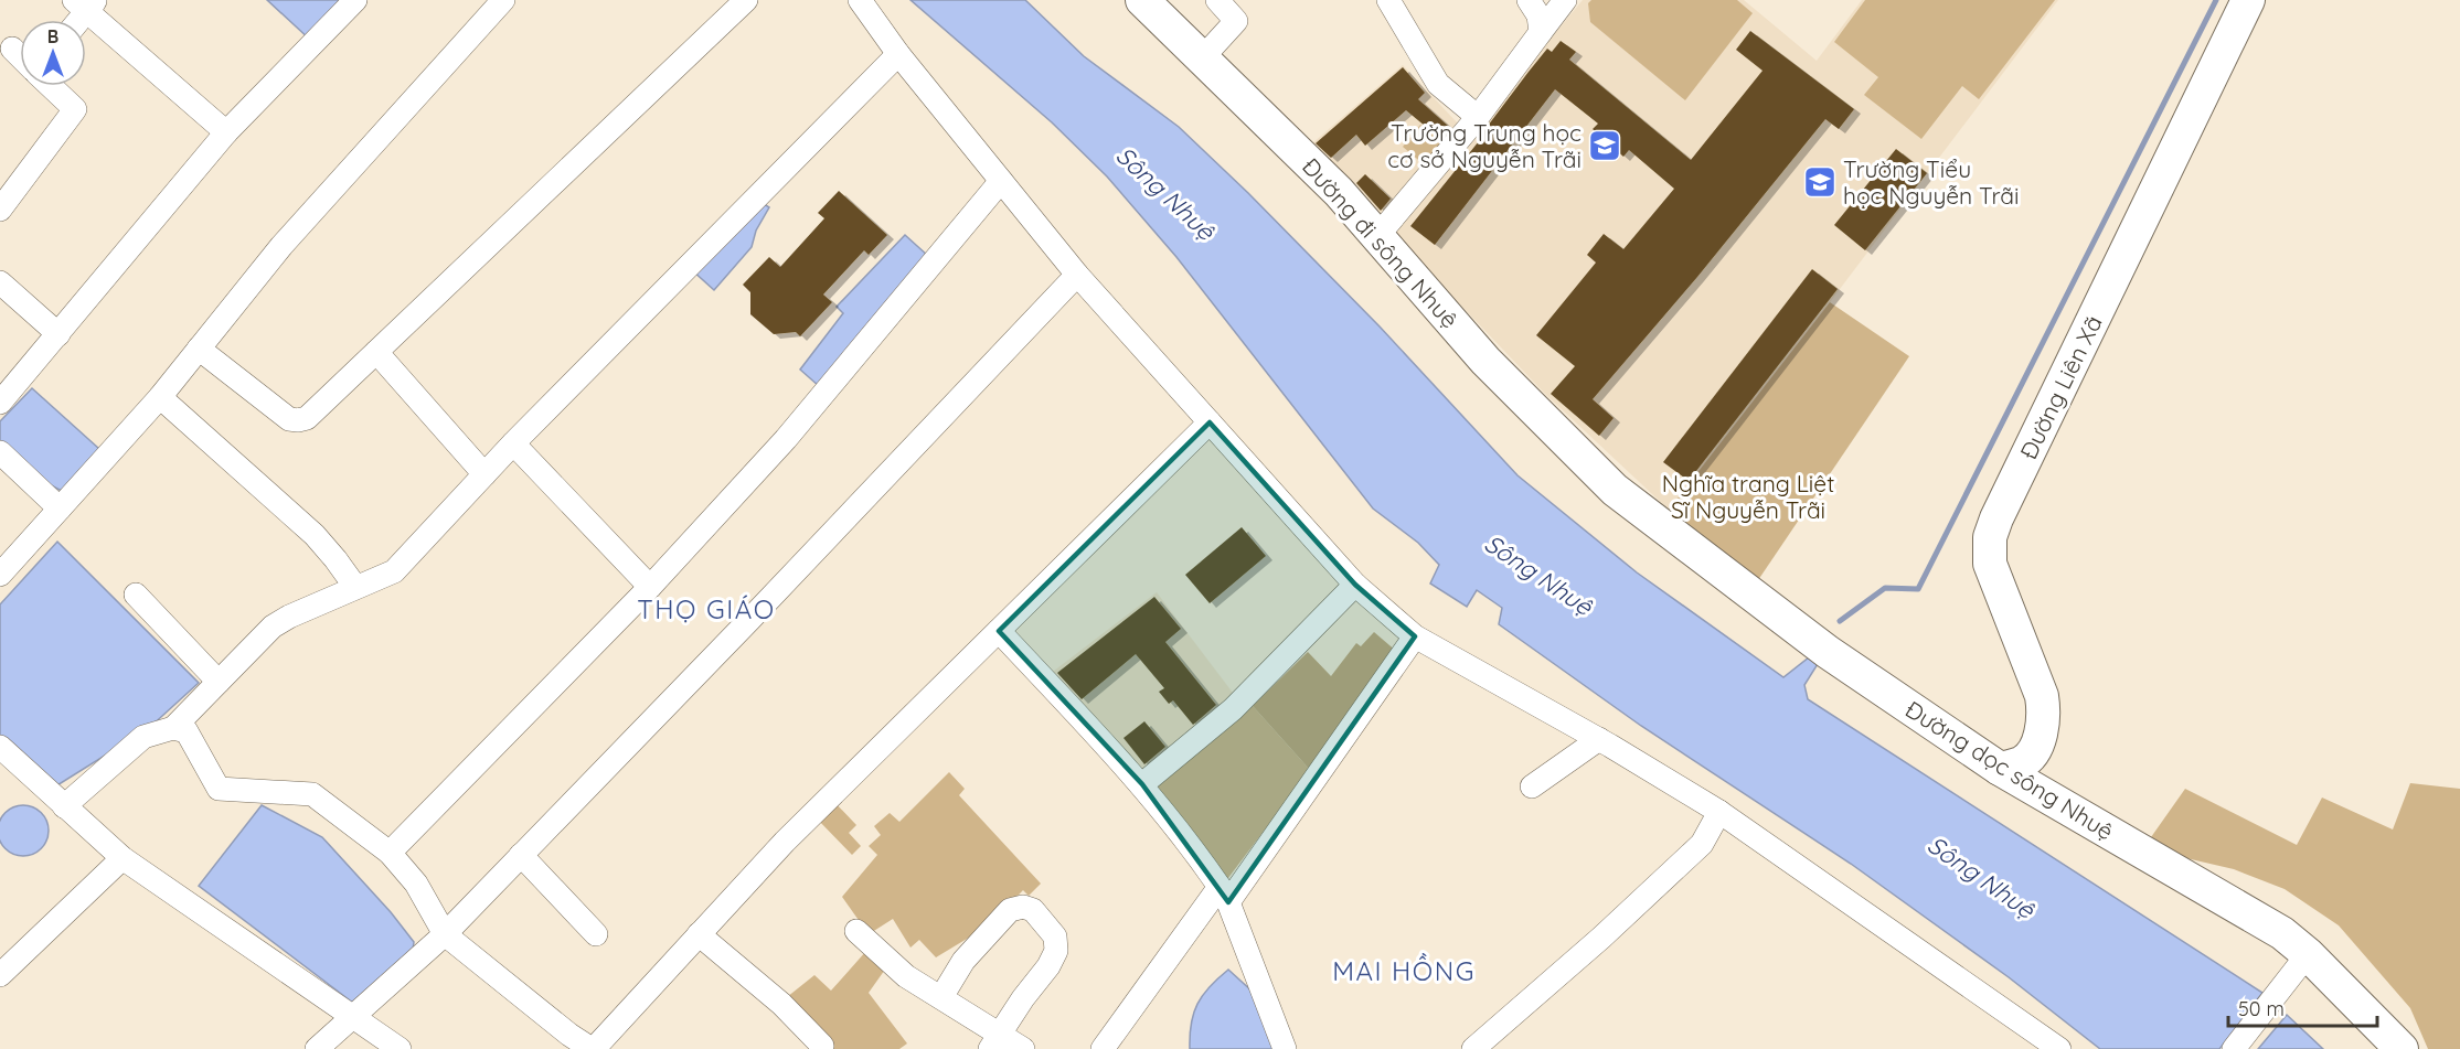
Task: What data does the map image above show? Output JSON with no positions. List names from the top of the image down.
{
  "streets": {
    "street": ["Đường đi sông Nhuệ", "Đường Liên Xã", "Đường dọc sông Nhuệ"]
  },
  "crossings": [
    ["Đường đi sông Nhuệ", "Đường dọc sông Nhuệ"],
    ["Đường Liên Xã", "Đường dọc sông Nhuệ"]
  ],
  "districts": ["THỌ GIÁO", "MAI HỒNG"],
  "water": ["Sông Nhuệ"],
  "parks": ["Nghĩa trang Liệt Sĩ Nguyễn Trãi"],
  "places": {
    "school or university": ["Trường Trung học cơ sở Nguyễn Trãi", "Trường Tiểu học Nguyễn Trãi"]
  },
  "scale_bar": "50 m",
  "north": "top"
}
